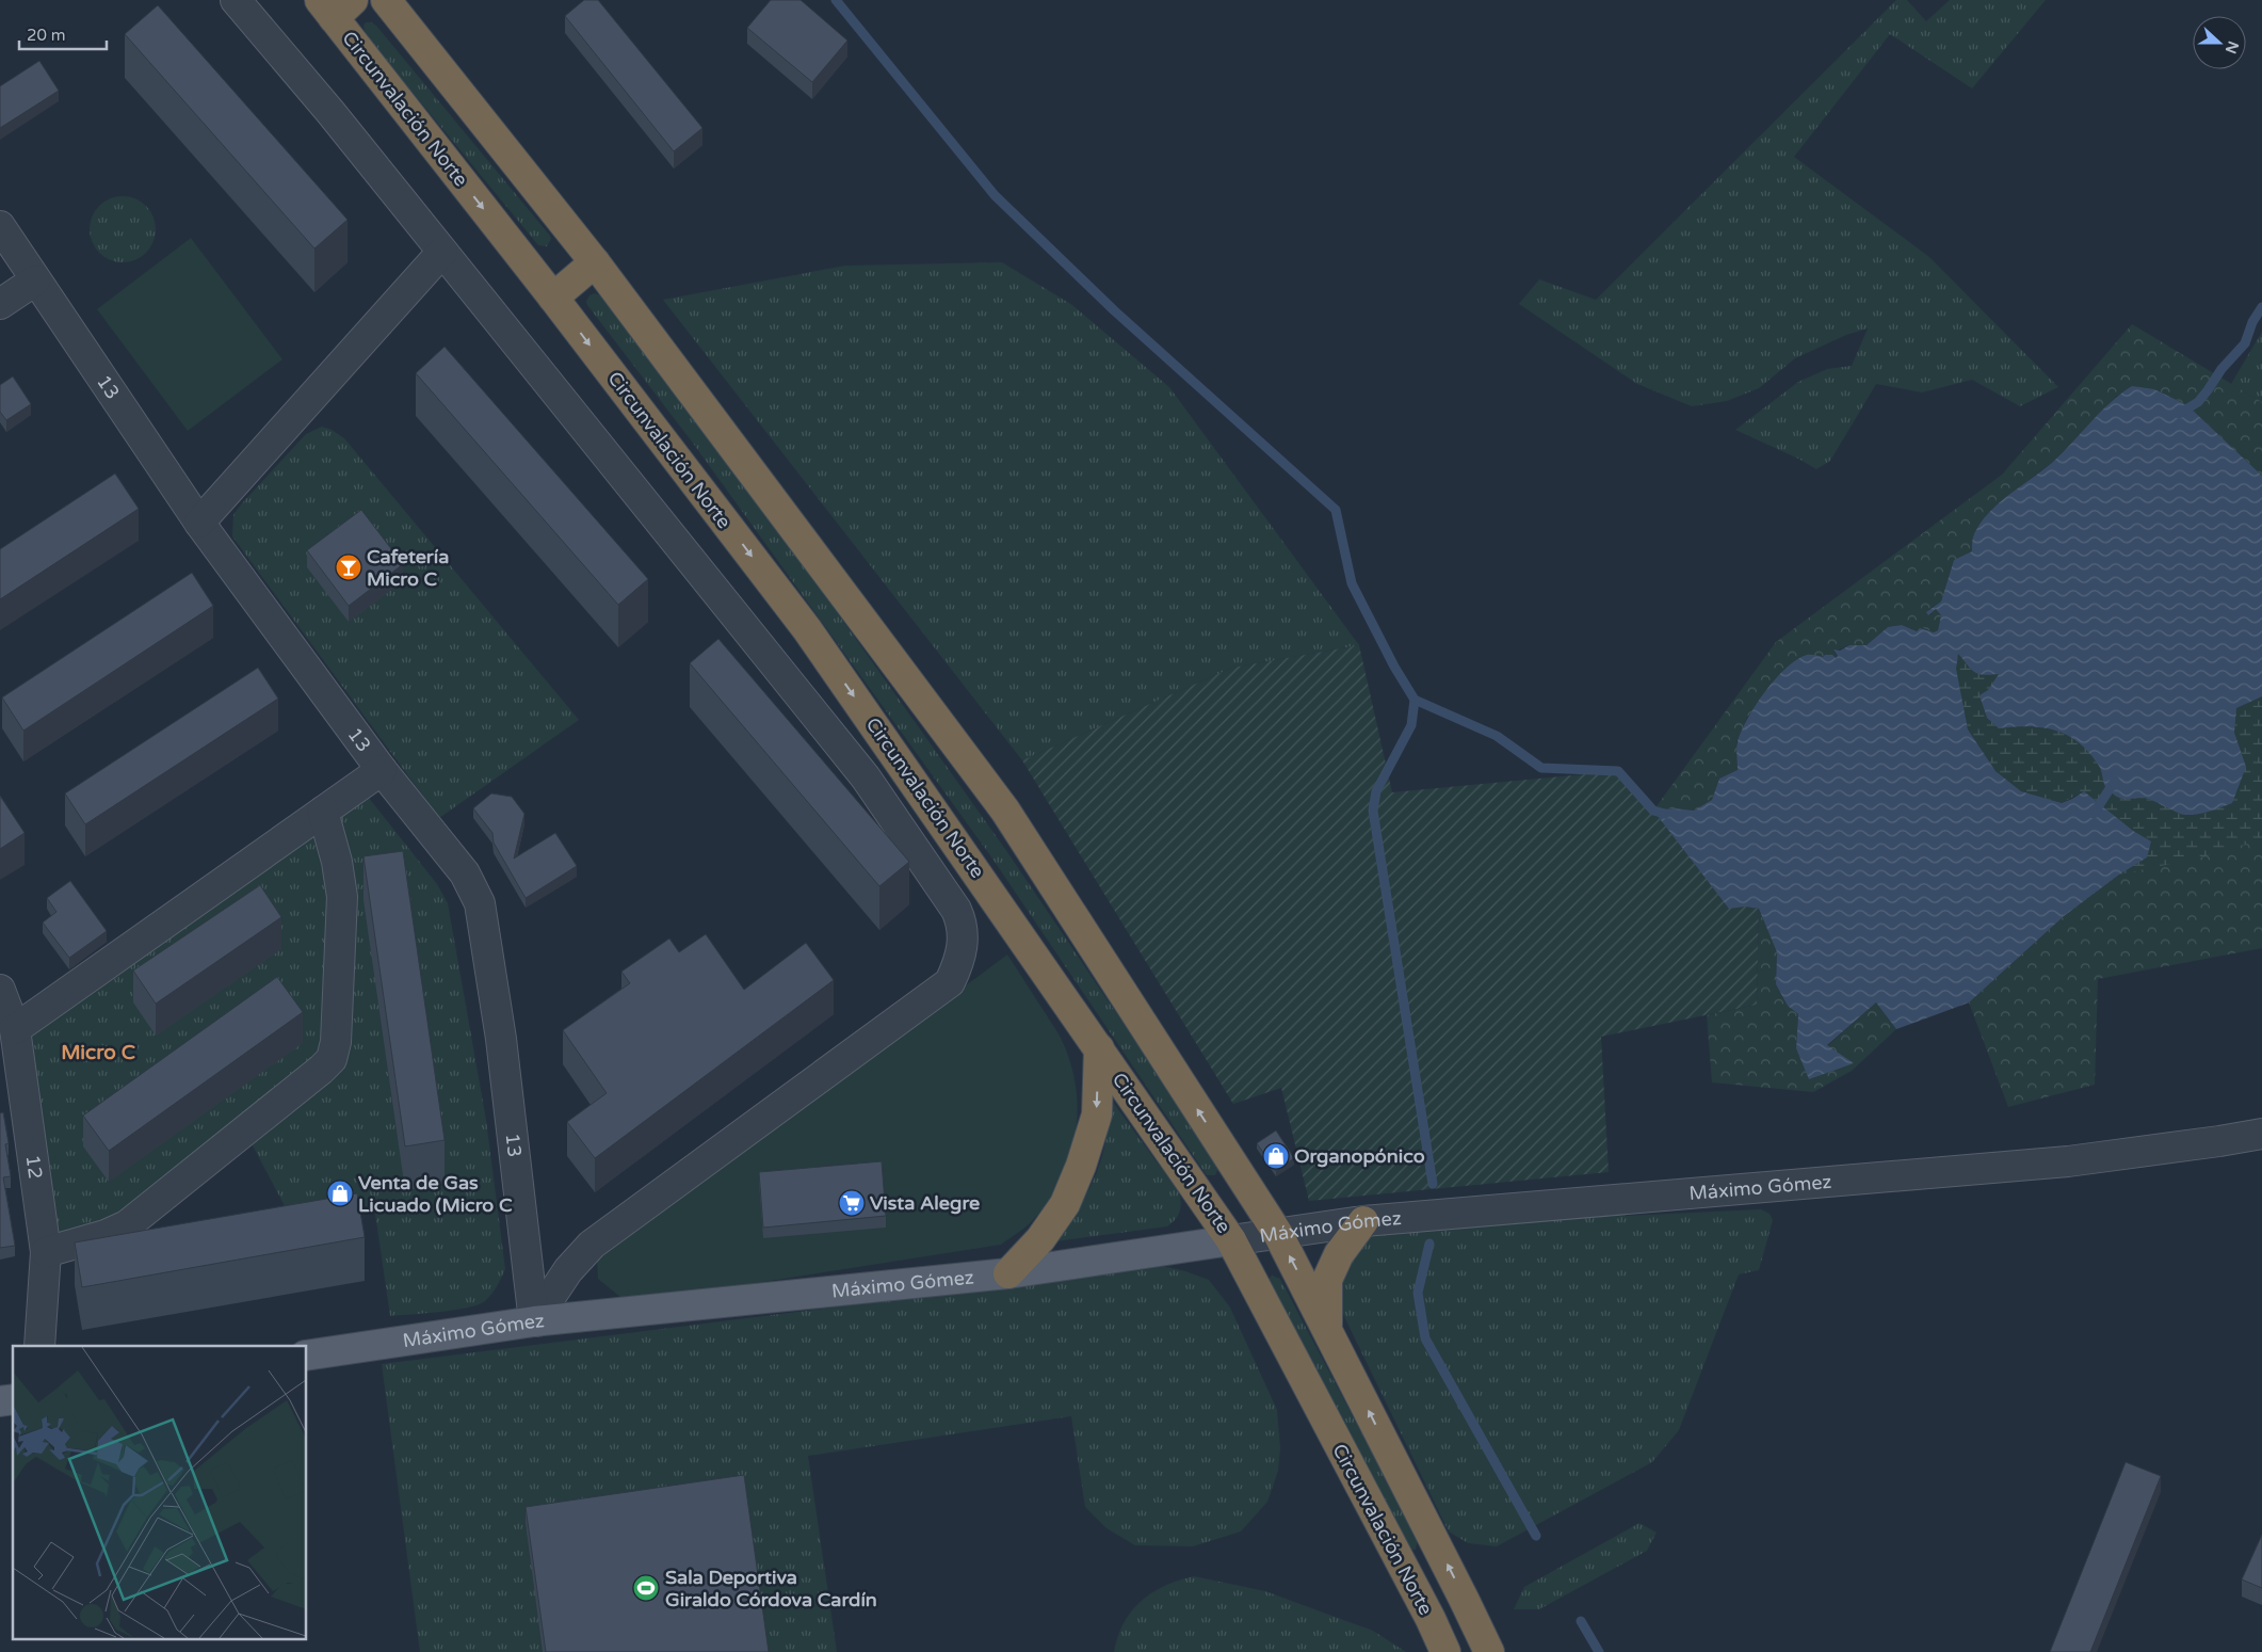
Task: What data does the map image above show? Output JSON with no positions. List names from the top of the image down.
{
  "streets": {
    "highway": ["Circunvalación Norte"],
    "main road": ["Máximo Gómez"],
    "street": ["13", "12"]
  },
  "crossings": [
    ["Circunvalación Norte", "Máximo Gómez"],
    ["13", "Máximo Gómez"]
  ],
  "districts": ["Micro C"],
  "places": {
    "bar": ["Cafetería Micro C"],
    "shop": ["Organopónico", "Venta de Gas Licuado (Micro C"],
    "supermarket": ["Vista Alegre"],
    "sports": ["Sala Deportiva Giraldo Córdova Cardín"]
  },
  "scale_bar": "20 m",
  "north": "right"
}
